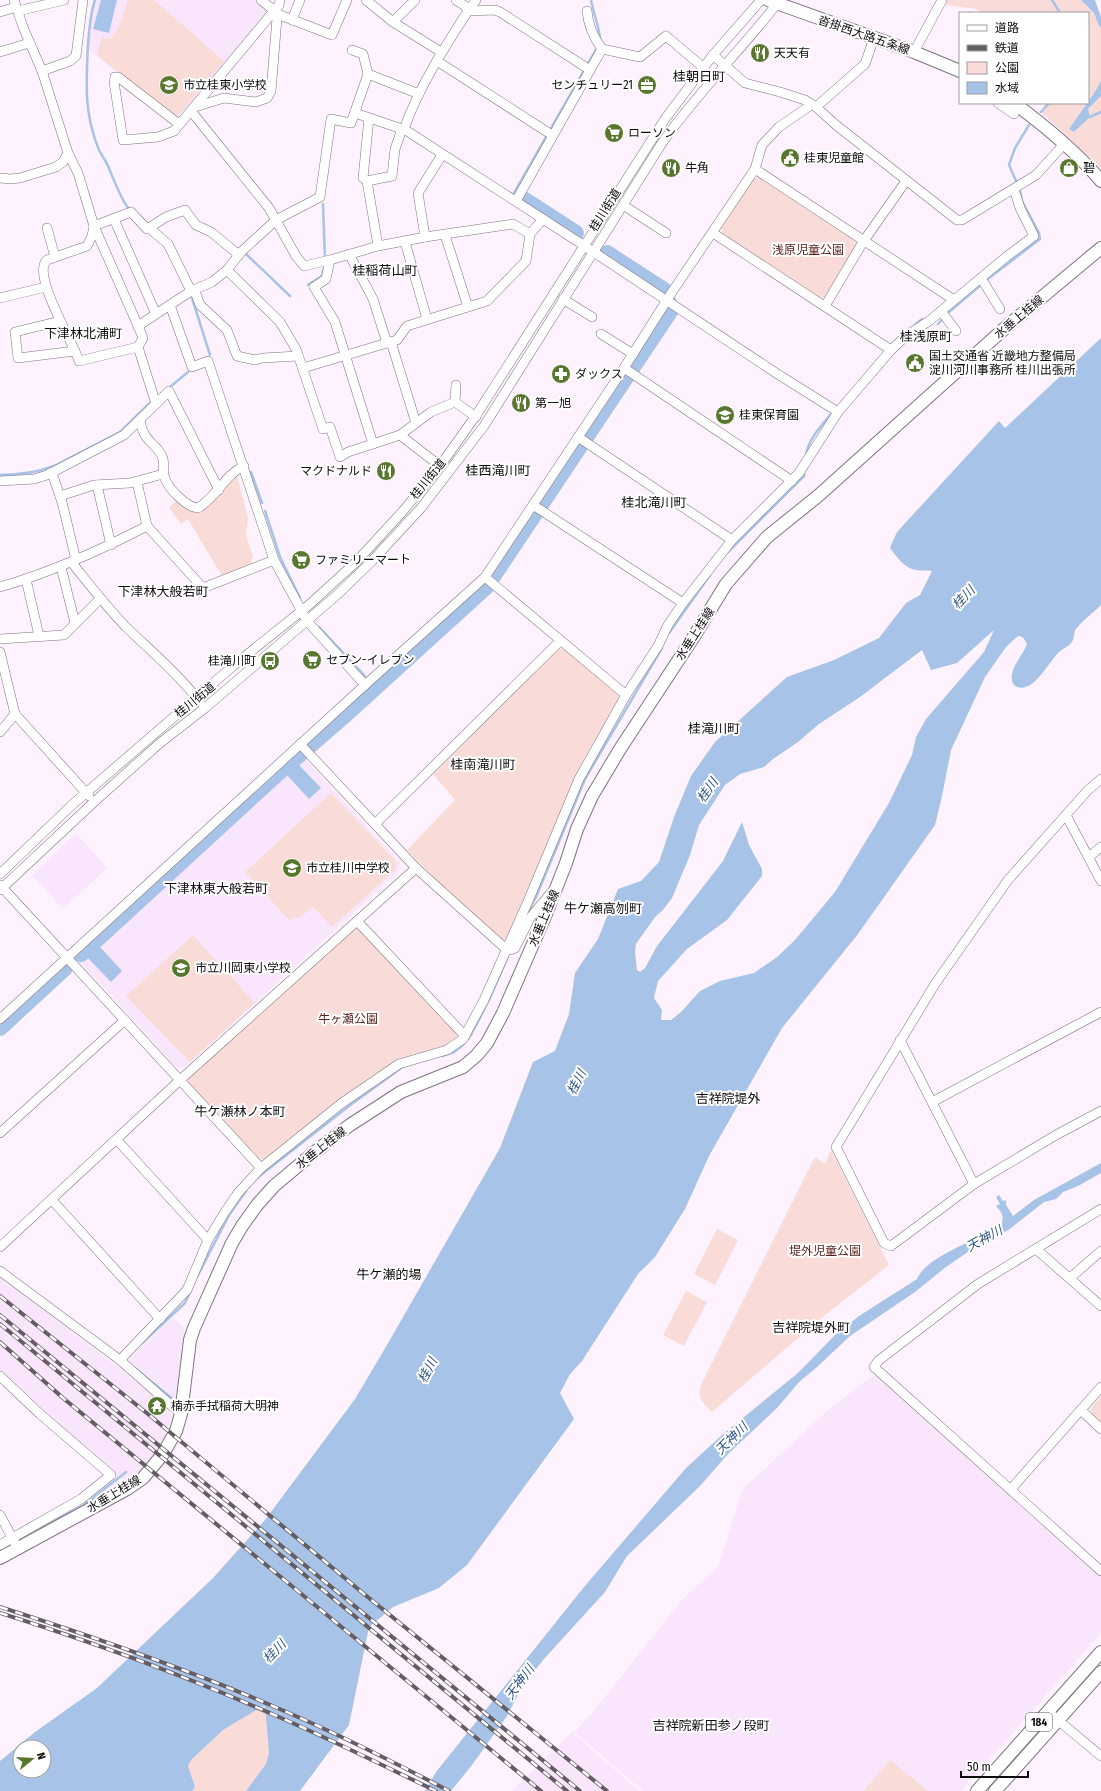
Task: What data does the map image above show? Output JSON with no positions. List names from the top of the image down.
{
  "streets": {
    "main road": ["沓掛西大路五条線", "水垂上桂線", "184"],
    "street": ["桂川街道"]
  },
  "crossings": [
    ["沓掛西大路五条線", "桂川街道"]
  ],
  "districts": [
    "桂朝日町",
    "桂稲荷山町",
    "下津林北浦町",
    "桂浅原町",
    "桂西滝川町",
    "桂北滝川町",
    "下津林大般若町",
    "桂滝川町",
    "桂南滝川町",
    "下津林東大般若町",
    "牛ケ瀬高刎町",
    "吉祥院堤外",
    "牛ケ瀬林ノ本町",
    "牛ケ瀬的場",
    "吉祥院堤外町",
    "吉祥院新田参ノ段町"
  ],
  "water": ["桂川", "天神川"],
  "parks": ["浅原児童公園", "牛ヶ瀬公園", "堤外児童公園"],
  "places": {
    "restaurant": [
      "天天有",
      "牛角",
      "第一旭",
      "マクドナルド"
    ],
    "school or university": [
      "市立桂東小学校",
      "桂東保育園",
      "市立桂川中学校",
      "市立川岡東小学校"
    ],
    "office": ["センチュリー21"],
    "supermarket": ["ローソン", "ファミリーマート", "セブン-イレブン"],
    "public building": ["桂東児童館", "国土交通省 近畿地方整備局 淀川河川事務所 桂川出張所"],
    "shop": ["碧"],
    "pharmacy": ["ダックス"],
    "bus stop": ["桂滝川町"],
    "temple": ["楠赤手拭稲荷大明神"]
  },
  "legend": [
    "道路",
    "鉄道",
    "公園",
    "水域"
  ],
  "scale_bar": "50 m",
  "north": "right"
}
